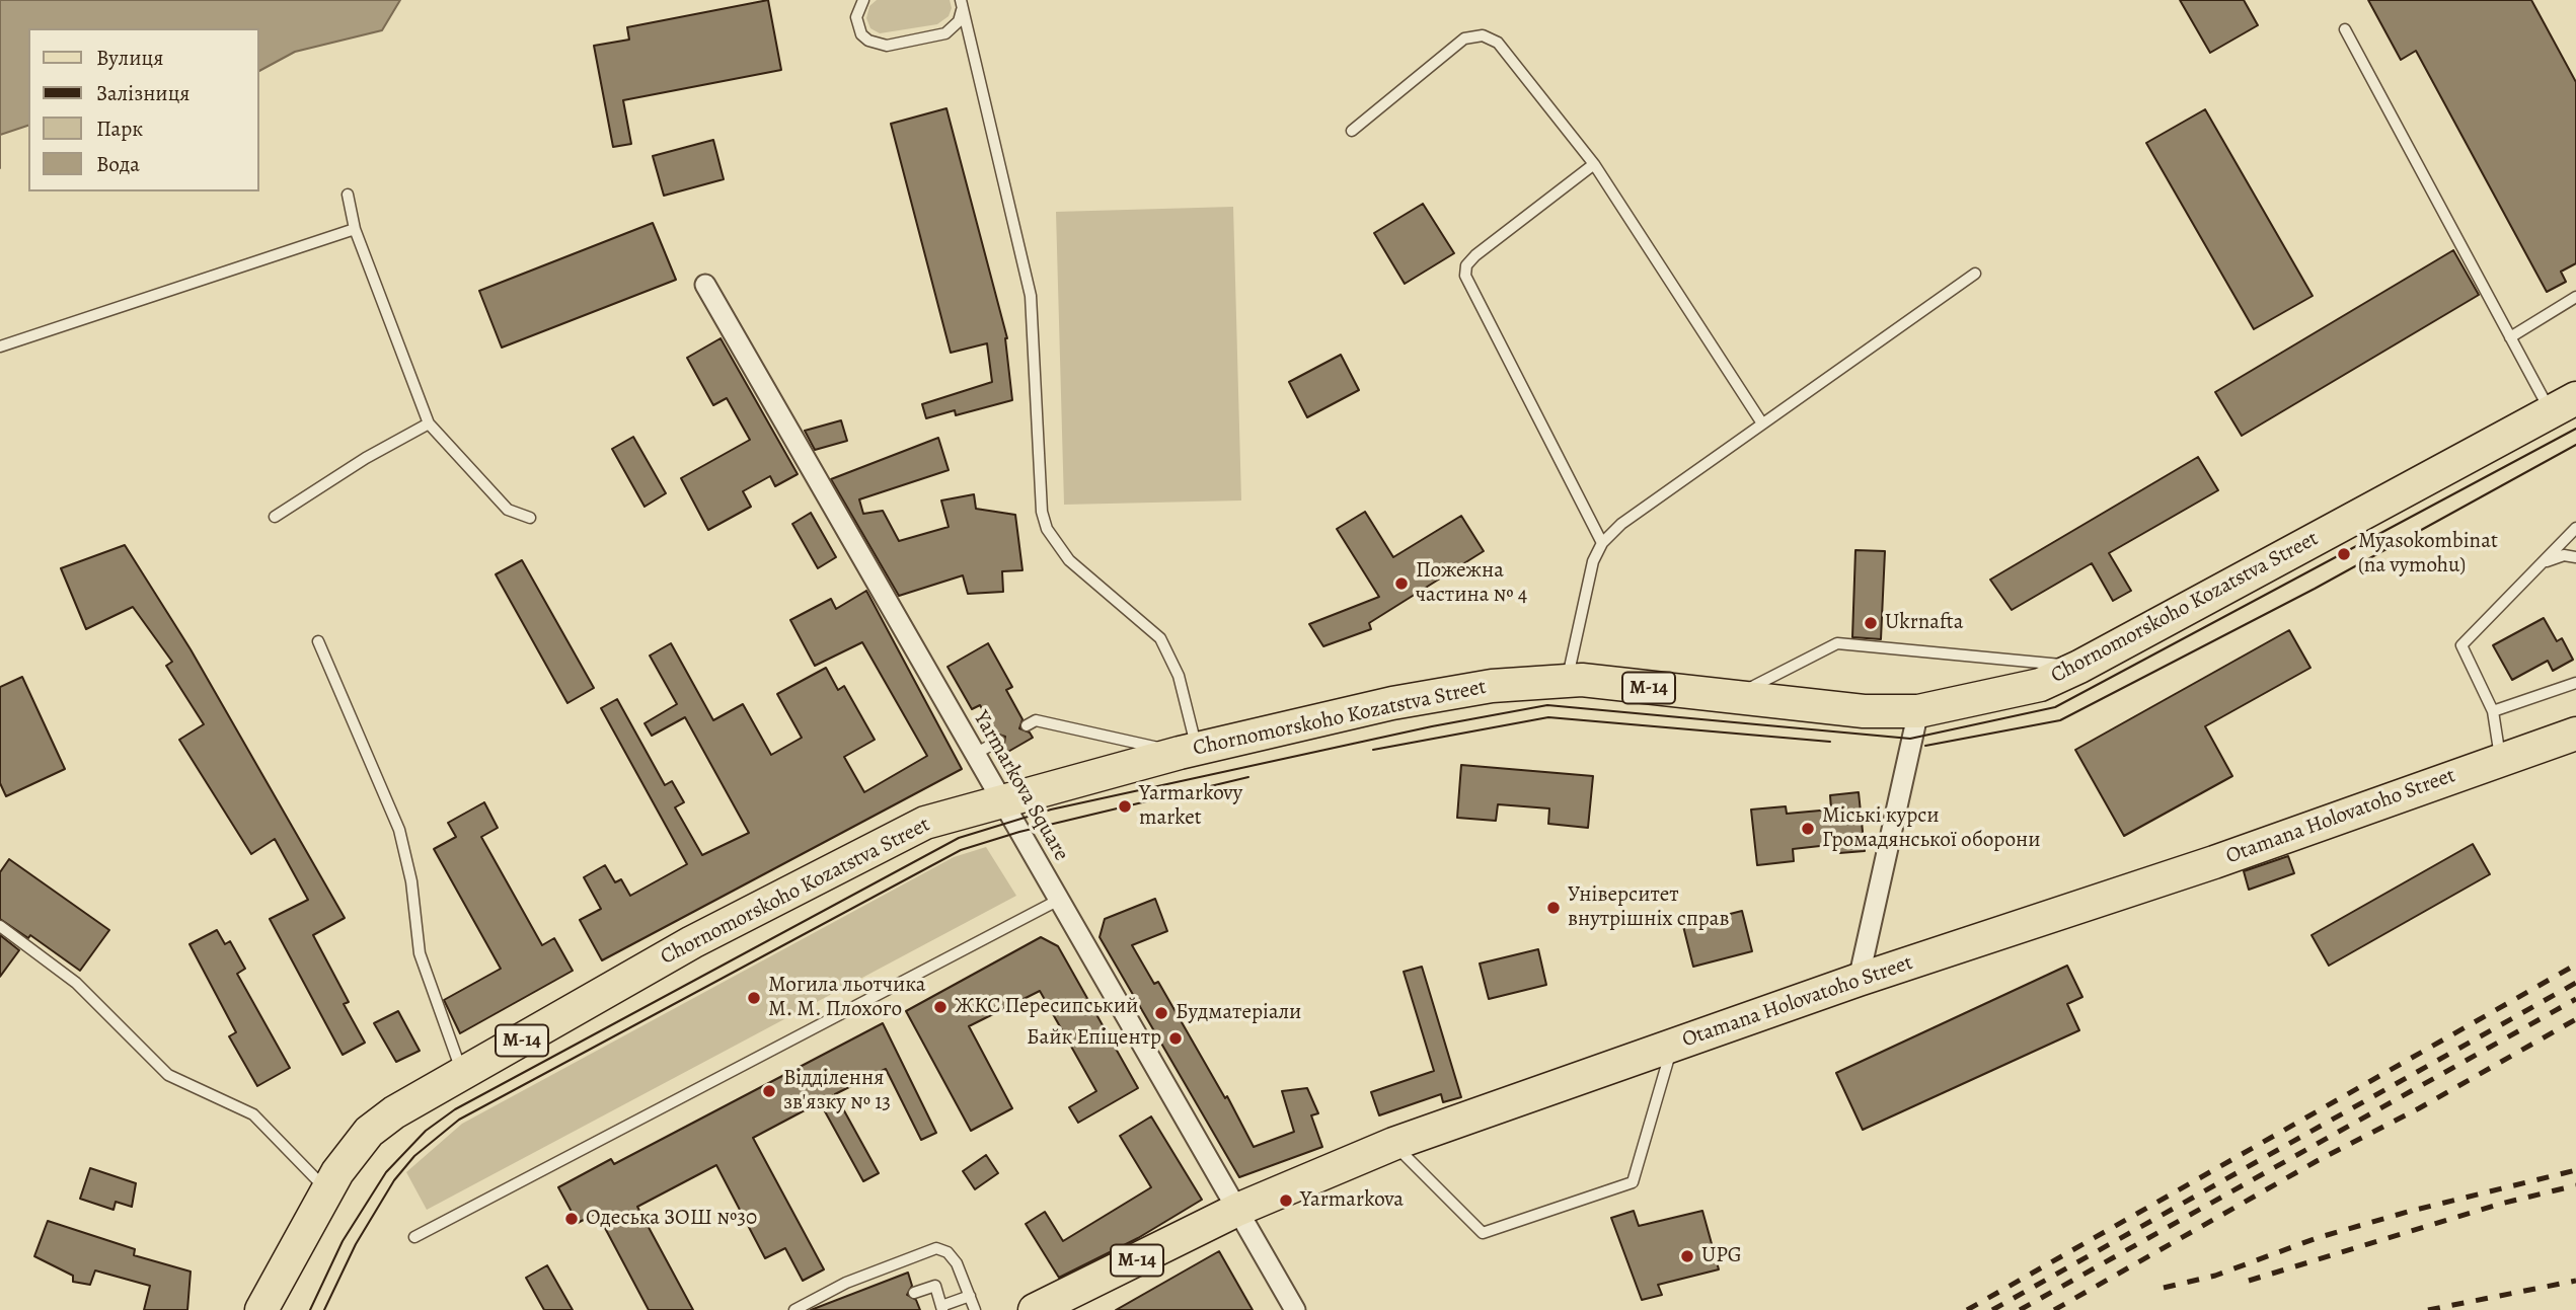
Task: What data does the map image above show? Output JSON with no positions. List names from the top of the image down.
{
  "streets": {
    "main road": ["Chornomorskoho Kozatstva Street", "М-14", "Otamana Holovatoho Street"],
    "street": ["Yarmarkova Square"]
  },
  "crossings": [
    ["Chornomorskoho Kozatstva Street", "Yarmarkova Square"],
    ["Yarmarkova Square", "Otamana Holovatoho Street"]
  ],
  "places": [
    "Myasokombinat (na vymohu)",
    "Пожежна частина № 4",
    "Ukrnafta",
    "Yarmarkovy market",
    "Міські курси Громадянської оборони",
    "Університет внутрішніх справ",
    "Могила льотчика М. М. Плохого",
    "ЖКС Пересипський",
    "Будматеріали",
    "Байк Епіцентр",
    "Відділення зв'язку № 13",
    "Yarmarkova",
    "Одеська ЗОШ №30",
    "UPG"
  ],
  "legend": [
    "Вулиця",
    "Залізниця",
    "Парк",
    "Вода"
  ]
}
